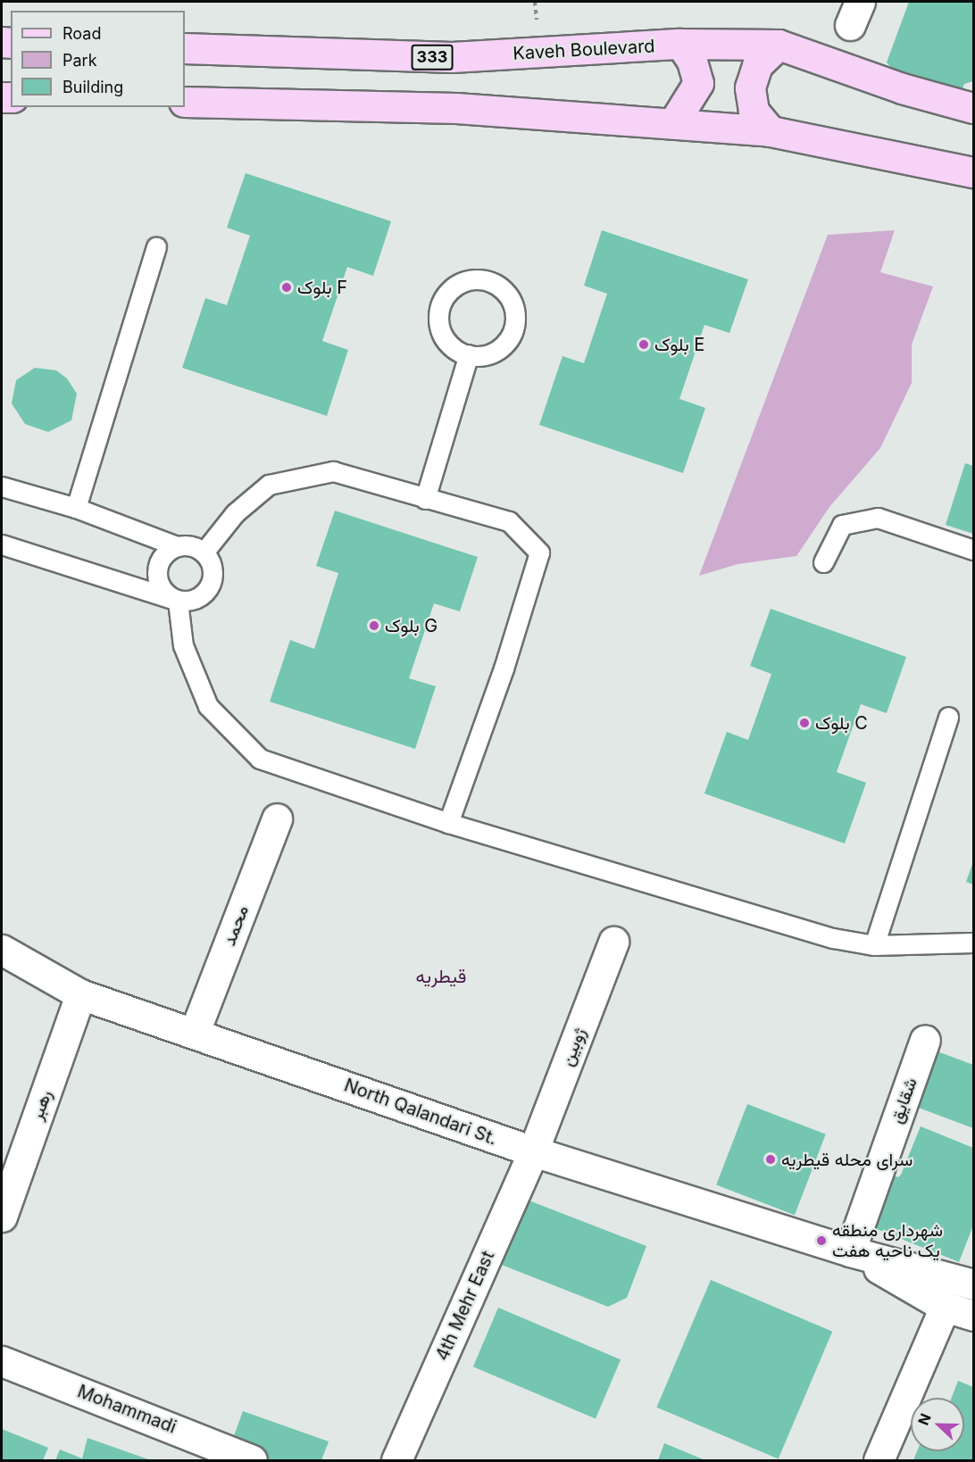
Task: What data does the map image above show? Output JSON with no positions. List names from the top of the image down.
{
  "streets": {
    "main road": ["Kaveh Boulevard", "333"],
    "street": [
      "محمد",
      "ژوبین",
      "شقایق",
      "رهبر",
      "North Qalandari St.",
      "4th Mehr East",
      "Mohammadi"
    ]
  },
  "crossings": [
    ["محمد", "North Qalandari St."],
    ["ژوبین", "North Qalandari St."],
    ["ژوبین", "4th Mehr East"],
    ["شقایق", "North Qalandari St."],
    ["رهبر", "North Qalandari St."],
    ["North Qalandari St.", "4th Mehr East"]
  ],
  "districts": ["قیطریه"],
  "places": [
    "بلوک F",
    "بلوک E",
    "بلوک G",
    "بلوک C",
    "سرای محله قیطریه",
    "شهرداری منطقه یک ناحیه هفت"
  ],
  "legend": ["Road", "Park", "Building"],
  "north": "left"
}
